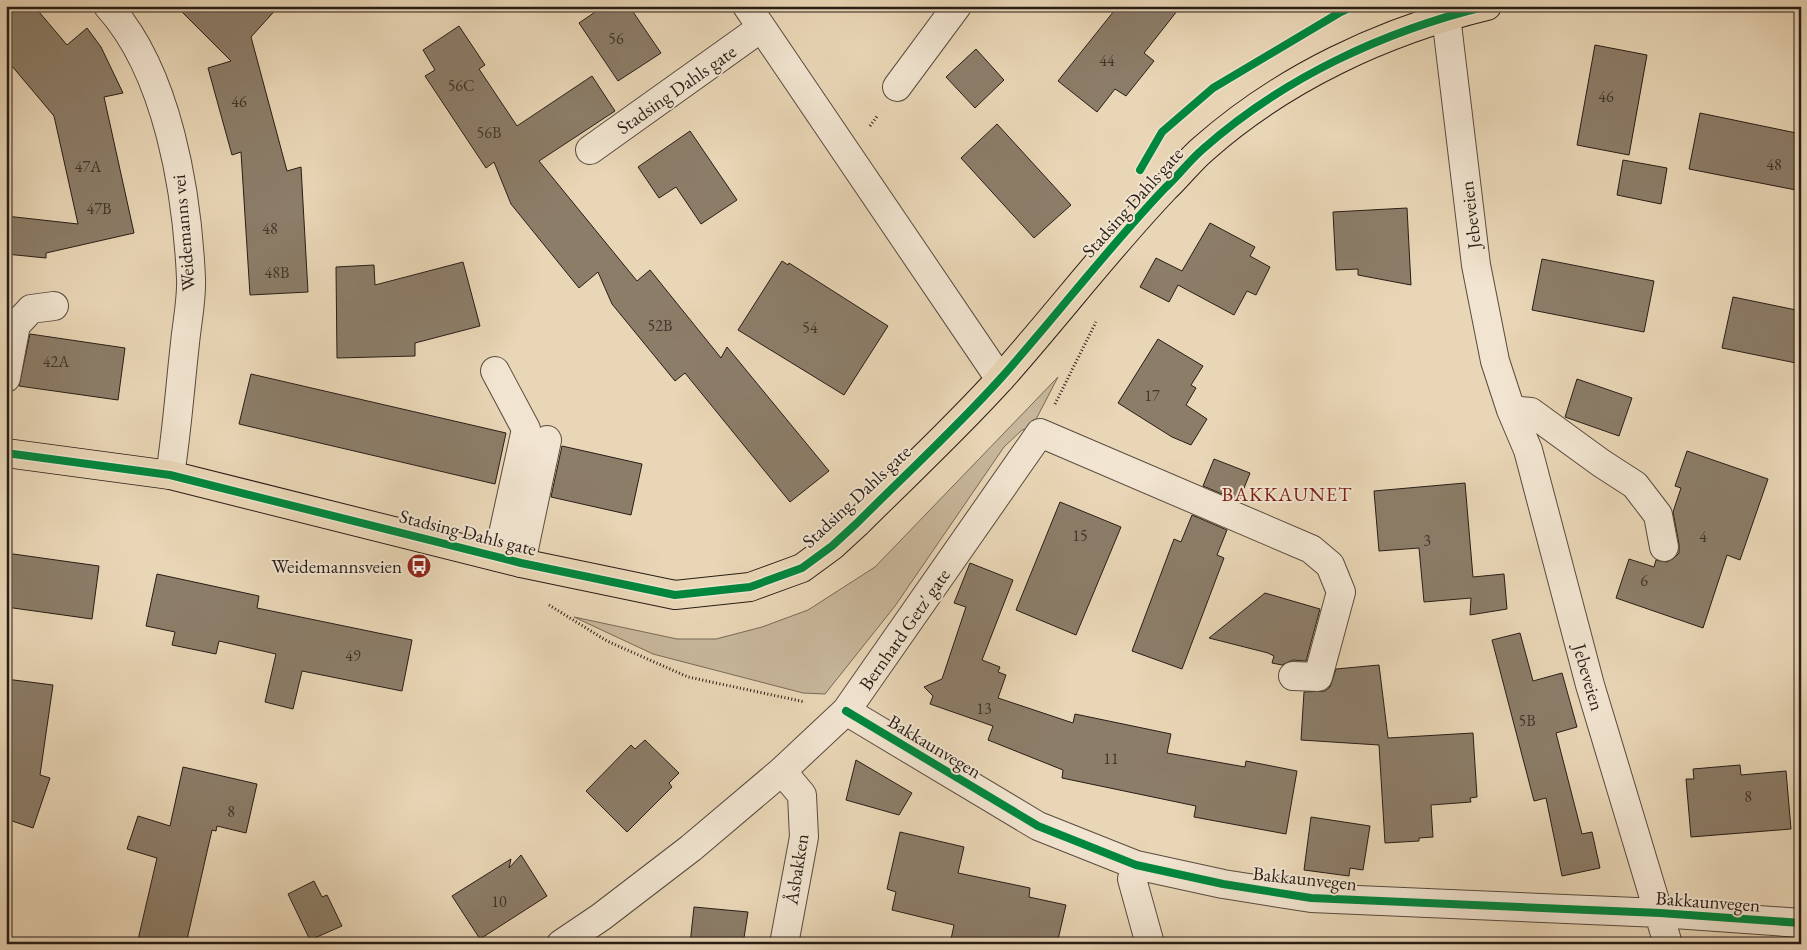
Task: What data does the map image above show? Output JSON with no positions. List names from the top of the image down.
{
  "streets": {
    "main road": ["Stadsing Dahls gate"],
    "street": [
      "Jebeveien",
      "Weidemanns vei",
      "Bernhard Getz' gate",
      "Bakkaunvegen",
      "Åsbakken"
    ]
  },
  "crossings": [
    ["Stadsing Dahls gate", "Jebeveien"],
    ["Stadsing Dahls gate", "Weidemanns vei"],
    ["Jebeveien", "Bakkaunvegen"],
    ["Bernhard Getz' gate", "Bakkaunvegen"],
    ["Bernhard Getz' gate", "Åsbakken"]
  ],
  "districts": ["BAKKAUNET"],
  "places": {
    "bus stop": ["Weidemannsveien"]
  },
  "house_numbers": [
    "56",
    "44",
    "56C",
    "46",
    "46",
    "56B",
    "48",
    "47A",
    "47B",
    "48",
    "48B",
    "52B",
    "54",
    "42A",
    "17",
    "15",
    "4",
    "3",
    "6",
    "49",
    "13",
    "5B",
    "11",
    "8",
    "8",
    "10"
  ]
}
